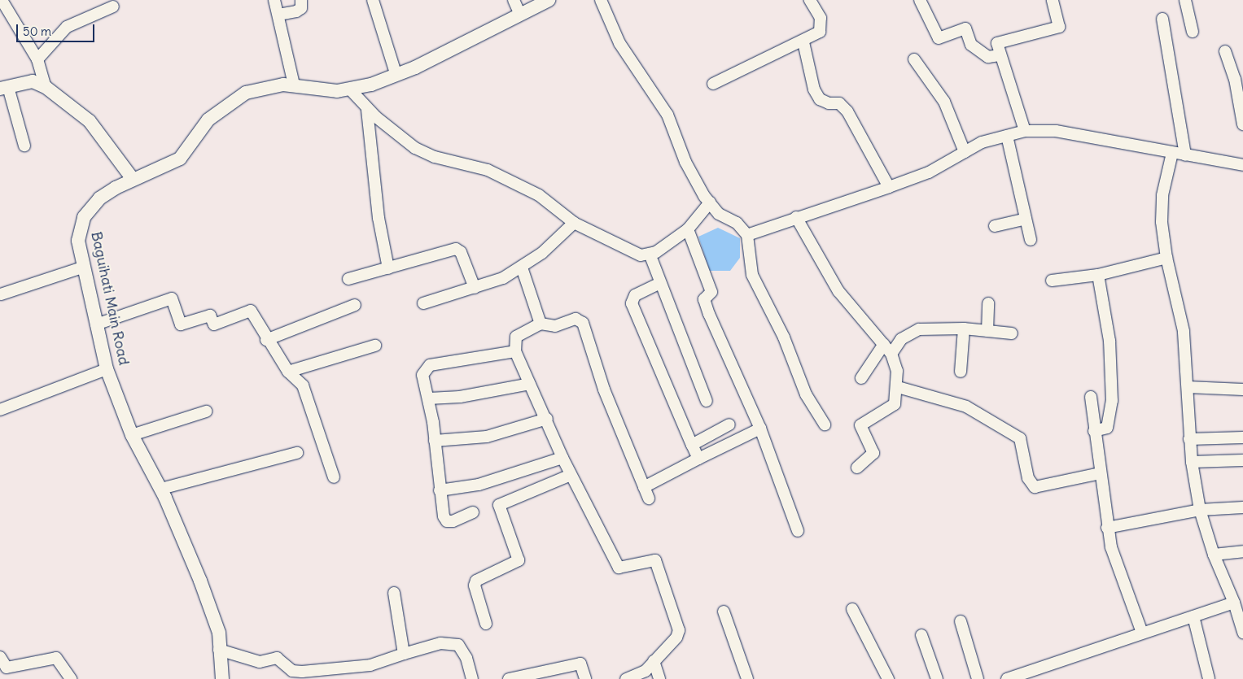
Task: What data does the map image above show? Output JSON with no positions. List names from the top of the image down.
{
  "streets": {
    "street": ["Baguihati Main Road"]
  },
  "scale_bar": "50 m"
}
